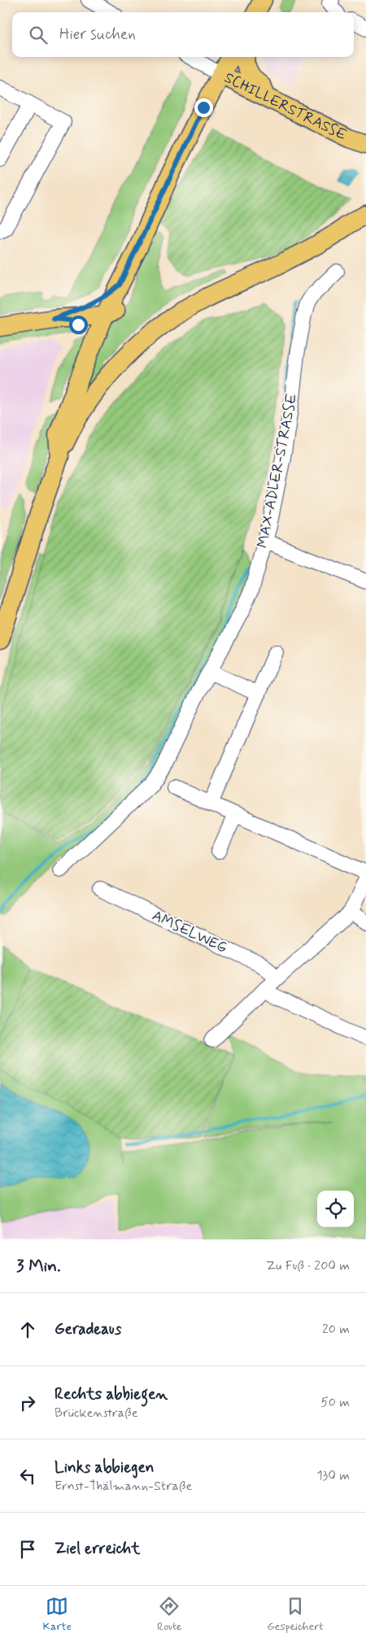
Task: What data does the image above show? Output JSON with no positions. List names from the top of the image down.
{
  "streets": {
    "main road": ["SCHILLERSTRASSE"],
    "street": ["MAX-ADLER-STRASSE", "AMSELWEG"]
  },
  "page": {
    "search": "Hier suchen",
    "heading": ["3 Min.", "Zu Fuß · 200 m"],
    "list": [
      ["Geradeaus", "20 m"],
      ["Rechts abbiegen", "Brückenstraße", "50 m"],
      ["Links abbiegen", "Ernst-Thälmann-Straße", "130 m"],
      "Ziel erreicht"
    ],
    "nav": ["Karte", "Route", "Gespeichert"]
  }
}
